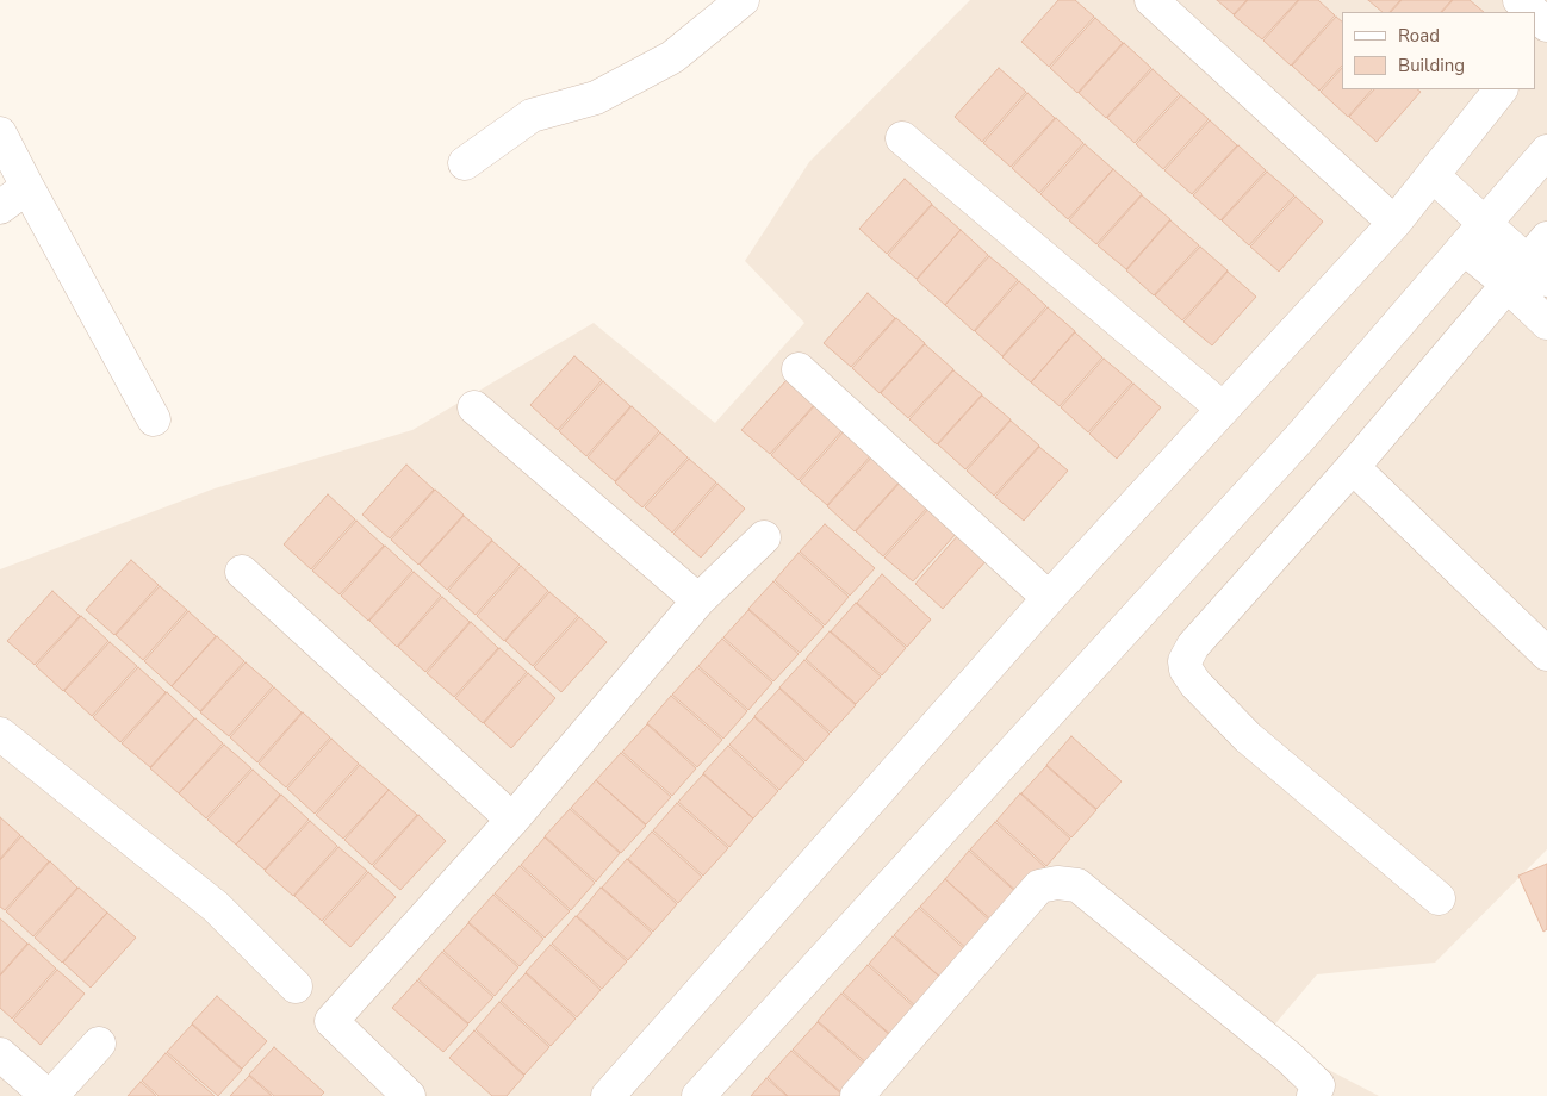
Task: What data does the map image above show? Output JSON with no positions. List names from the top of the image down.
{
  "legend": ["Road", "Building"]
}
